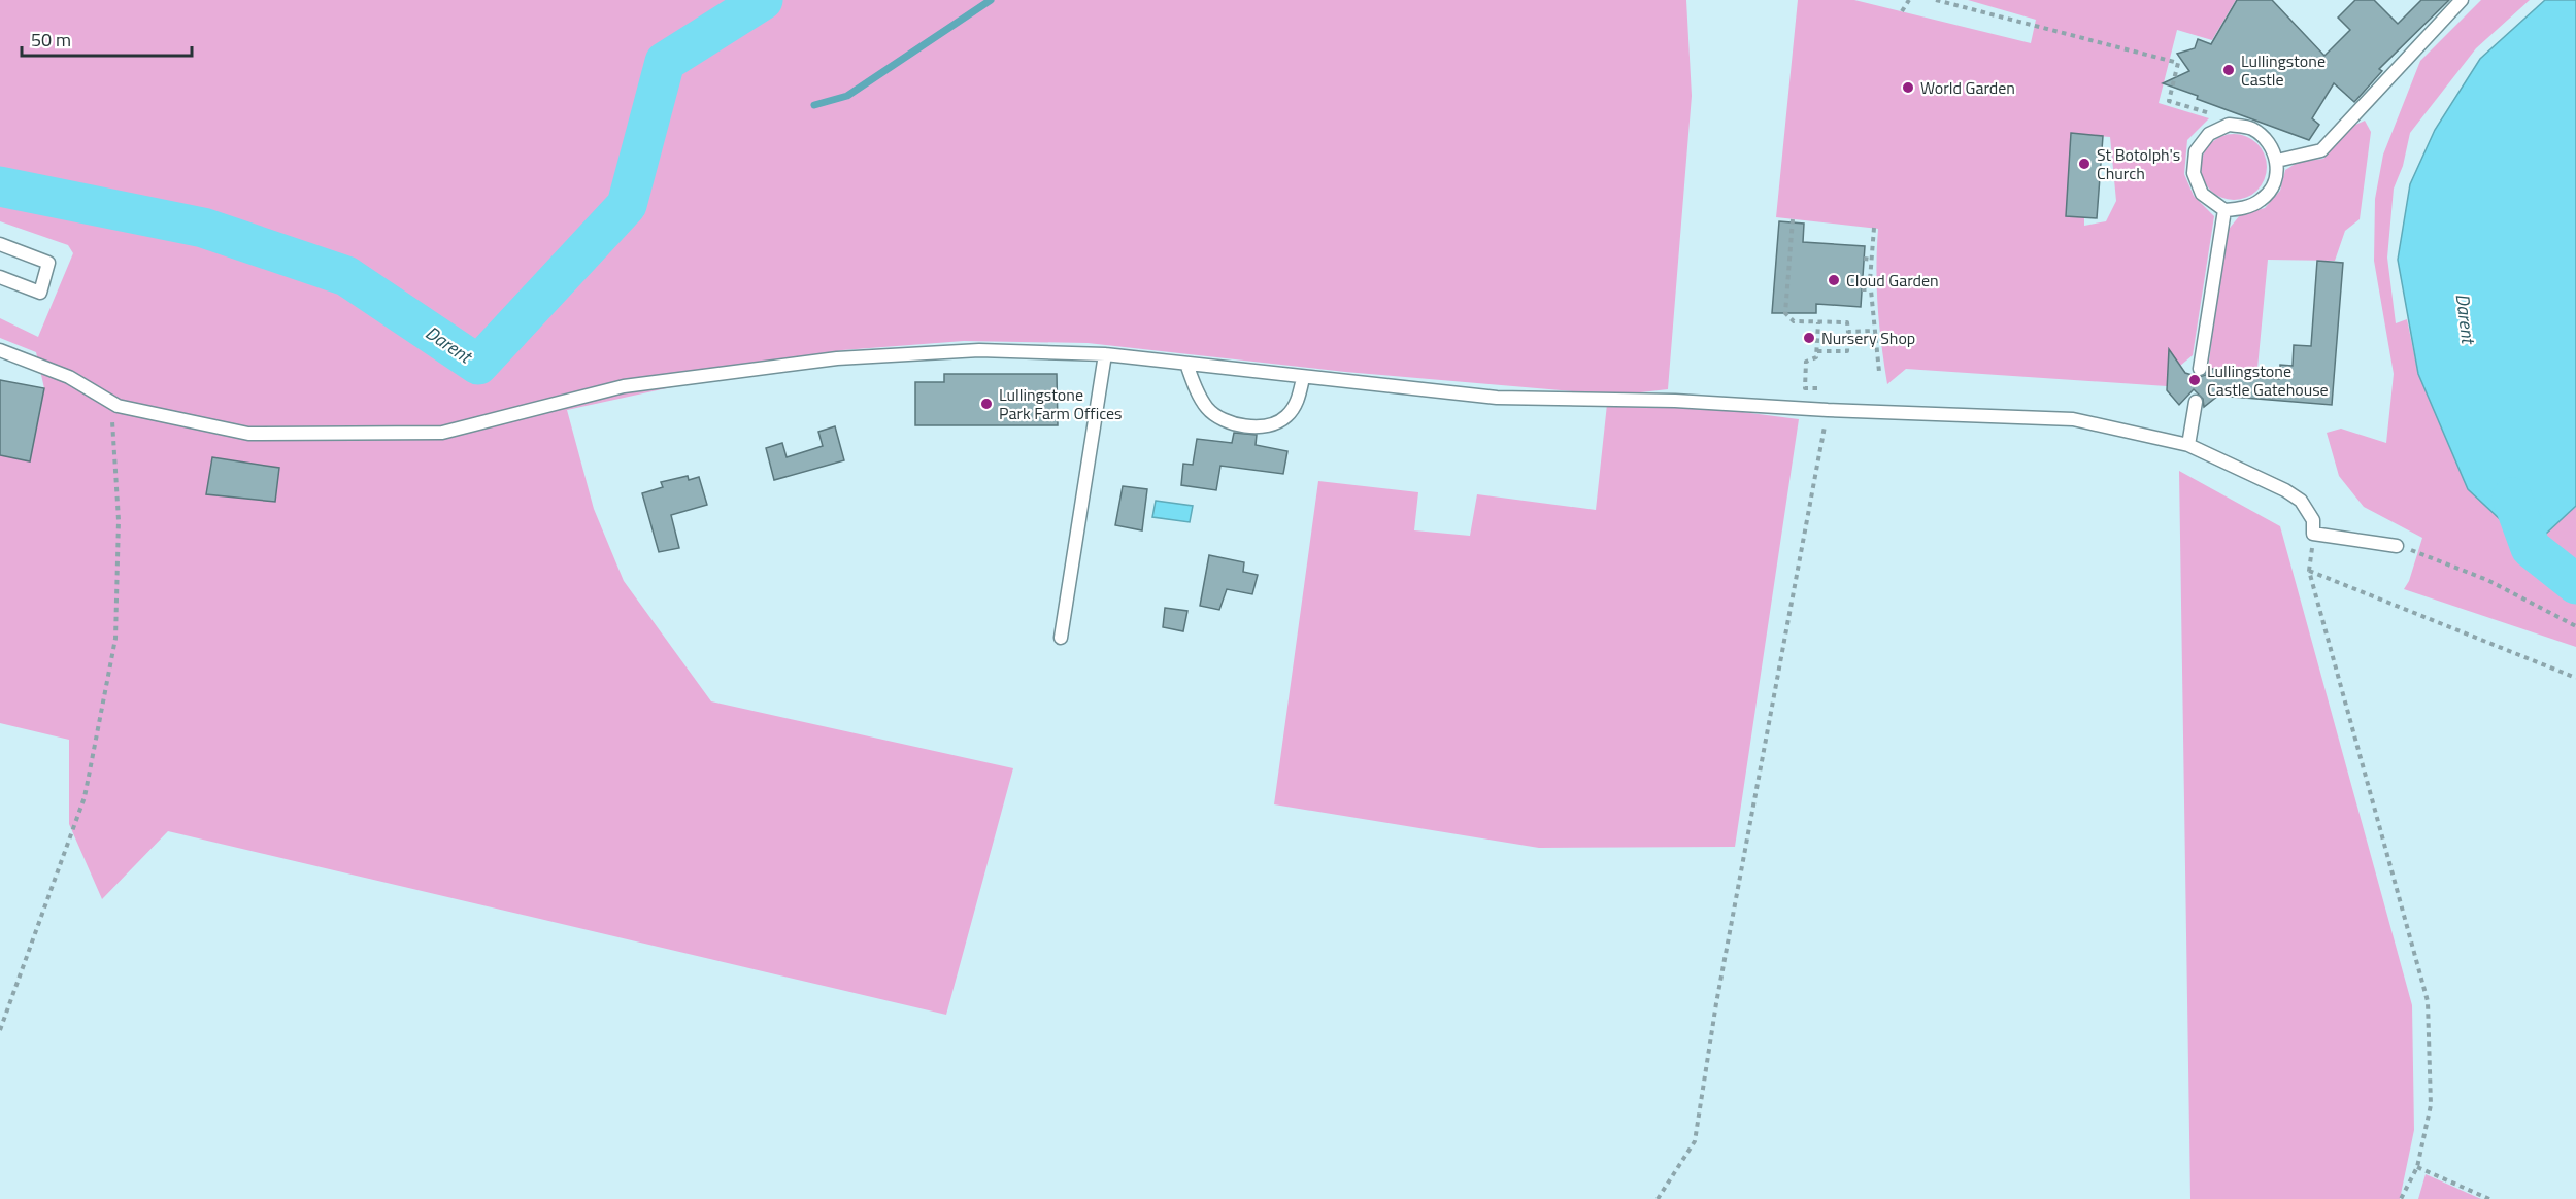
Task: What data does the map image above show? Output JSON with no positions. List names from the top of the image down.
{
  "water": ["Darent"],
  "places": [
    "Lullingstone Castle",
    "World Garden",
    "St Botolph's Church",
    "Cloud Garden",
    "Nursery Shop",
    "Lullingstone Castle Gatehouse",
    "Lullingstone Park Farm Offices"
  ],
  "scale_bar": "50 m"
}
